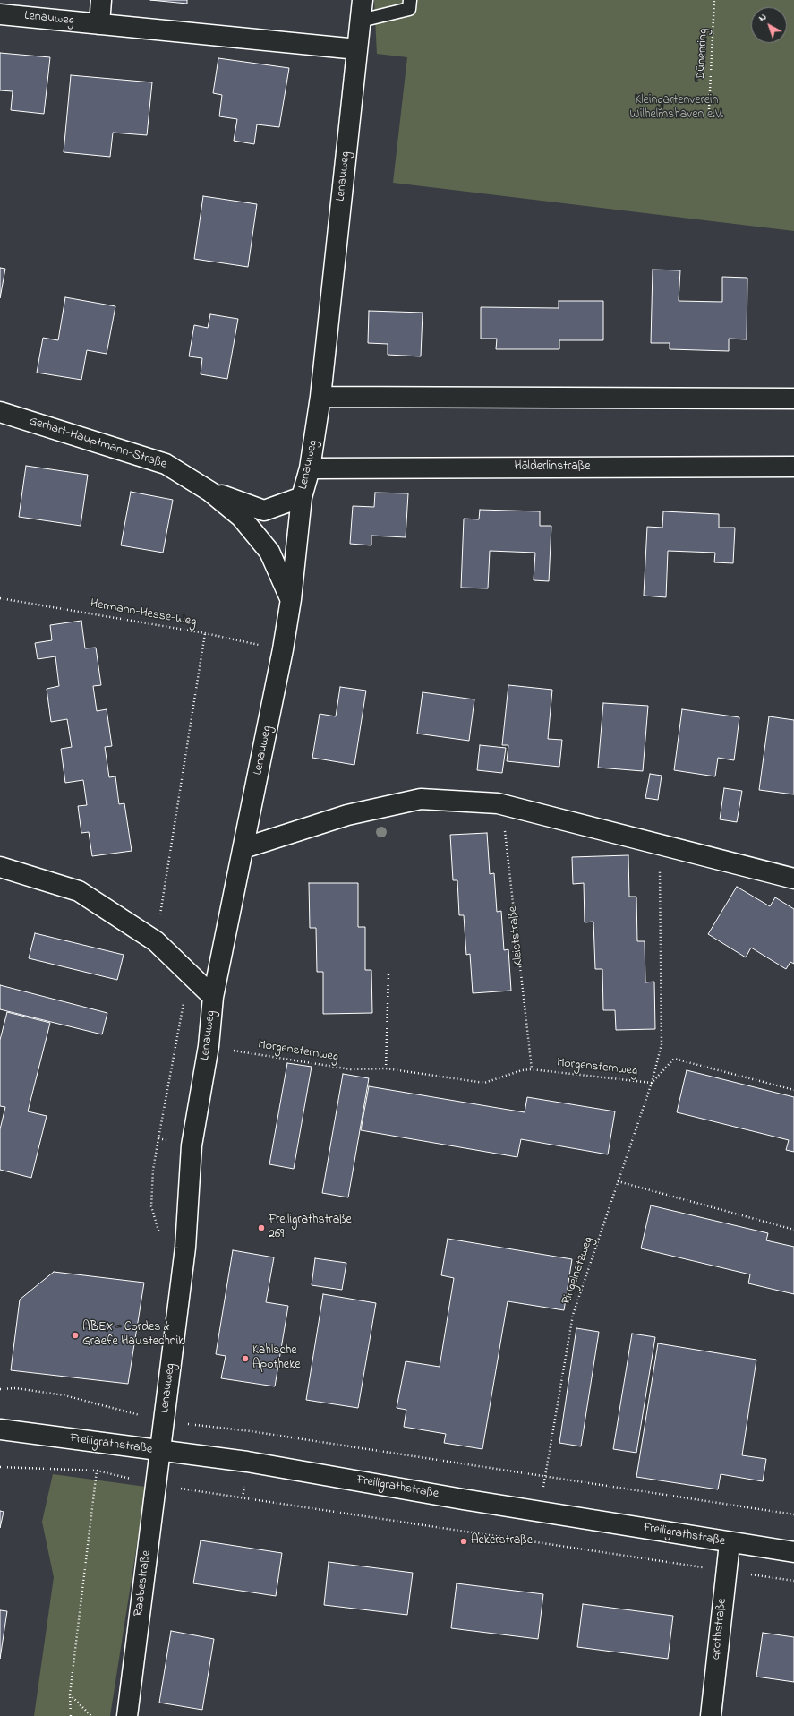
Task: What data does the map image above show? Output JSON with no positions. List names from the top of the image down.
{
  "streets": {
    "street": [
      "Lenauweg",
      "Gerhart-Hauptmann-Straße",
      "Hölderlinstraße",
      "Freiligrathstraße",
      "Raabestraße",
      "Grothstraße"
    ],
    "path": [
      "Dünenring",
      "Hermann-Hesse-Weg",
      "Kleiststraße",
      "Morgensternweg",
      "Ringelnatzweg"
    ]
  },
  "crossings": [
    ["Lenauweg", "Gerhart-Hauptmann-Straße"],
    ["Lenauweg", "Hölderlinstraße"],
    ["Lenauweg", "Hermann-Hesse-Weg"],
    ["Lenauweg", "Morgensternweg"],
    ["Lenauweg", "Freiligrathstraße"],
    ["Lenauweg", "Raabestraße"],
    ["Kleiststraße", "Morgensternweg"],
    ["Morgensternweg", "Ringelnatzweg"],
    ["Ringelnatzweg", "Freiligrathstraße"],
    ["Freiligrathstraße", "Raabestraße"],
    ["Freiligrathstraße", "Grothstraße"]
  ],
  "parks": ["Kleingartenverein Wilhelmshaven e.V."],
  "places": [
    "Freiligrathstraße 269",
    "ABEX - Cordes & Graefe Haustechnik",
    "Kahlsche Apotheke",
    "Ackerstraße"
  ],
  "north": "top left"
}
